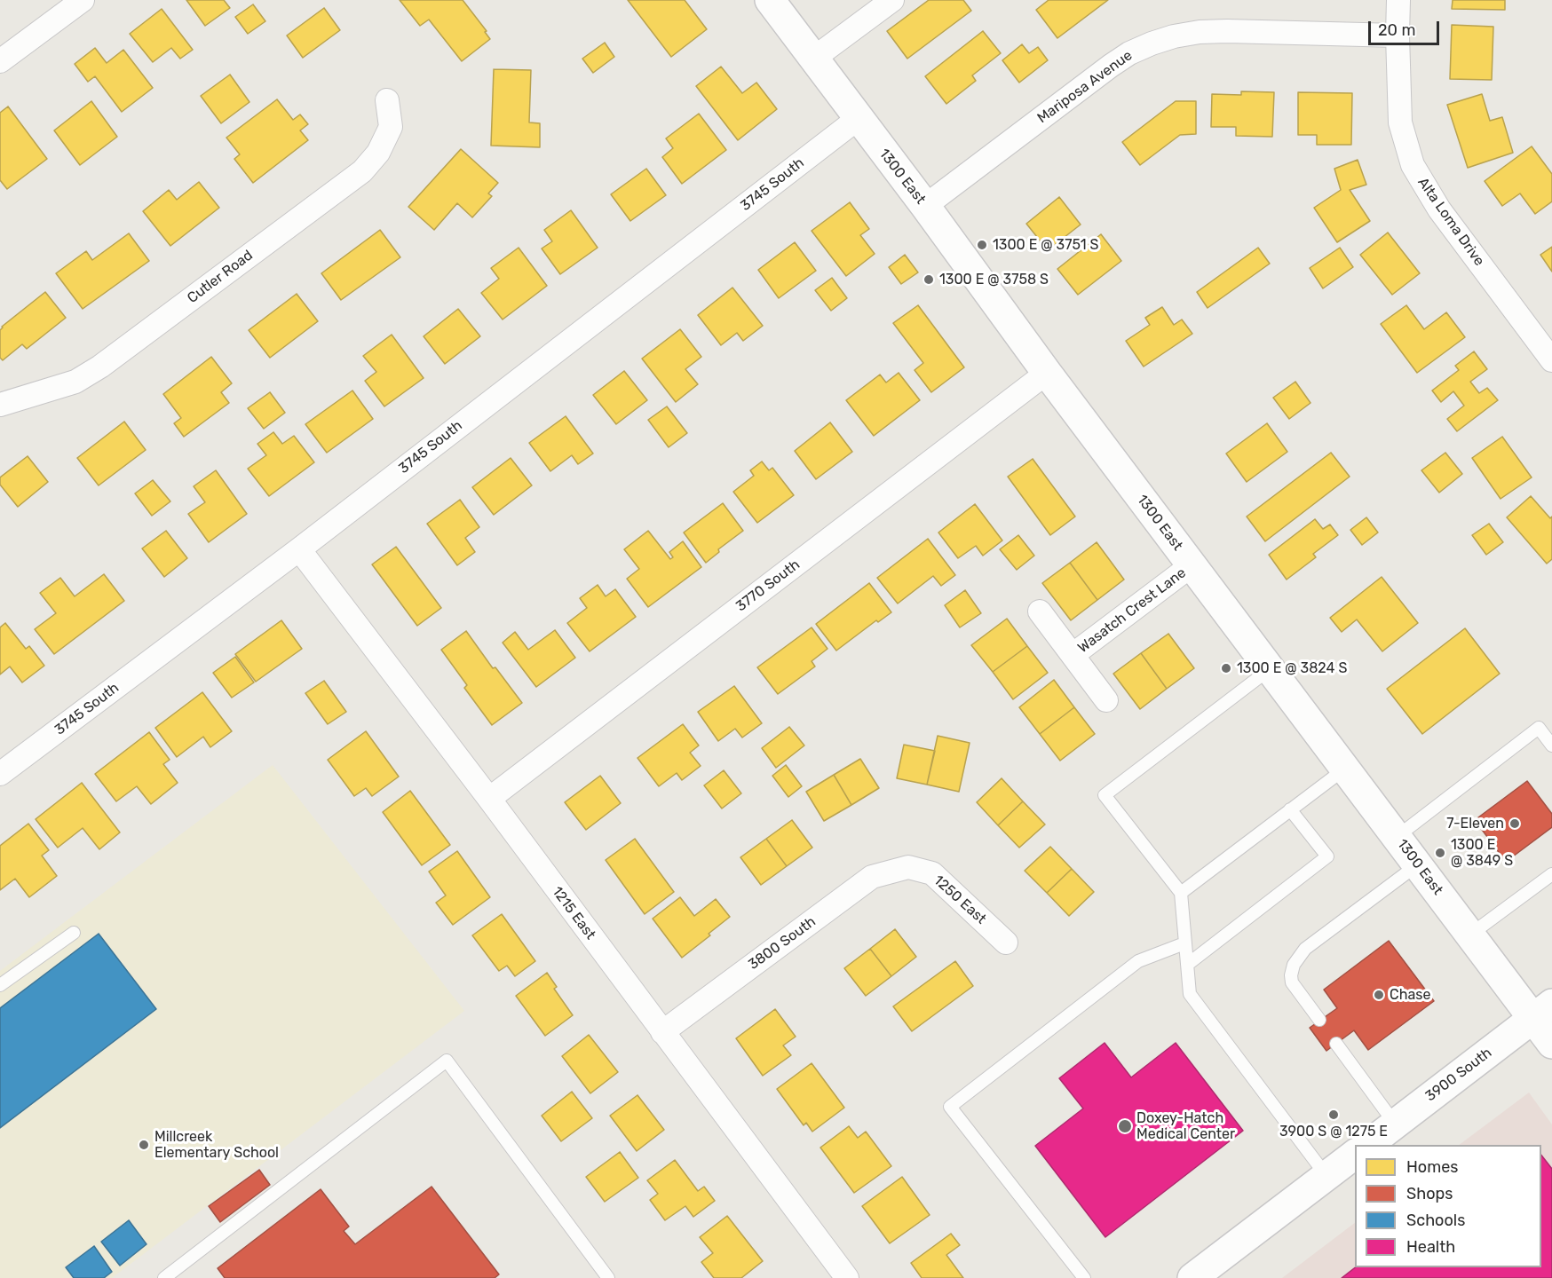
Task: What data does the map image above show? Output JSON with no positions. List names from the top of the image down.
{
  "streets": {
    "main road": ["1300 East", "3900 South"],
    "street": [
      "Mariposa Avenue",
      "3745 South",
      "Alta Loma Drive",
      "Cutler Road",
      "3770 South",
      "Wasatch Crest Lane",
      "1250 East",
      "1215 East",
      "3800 South"
    ]
  },
  "crossings": [
    ["Mariposa Avenue", "1300 East"],
    ["Mariposa Avenue", "Alta Loma Drive"],
    ["1300 East", "3745 South"],
    ["1300 East", "3770 South"],
    ["1300 East", "Wasatch Crest Lane"],
    ["1300 East", "3900 South"],
    ["3745 South", "1215 East"],
    ["3770 South", "1215 East"],
    ["1250 East", "3800 South"],
    ["1215 East", "3800 South"]
  ],
  "places": [
    "1300 E @ 3751 S",
    "1300 E @ 3758 S",
    "1300 E @ 3824 S",
    "7-Eleven",
    "1300 E @ 3849 S",
    "Chase",
    "3900 S @ 1275 E",
    "Doxey-Hatch Medical Center",
    "Millcreek Elementary School"
  ],
  "legend": [
    "Homes",
    "Shops",
    "Schools",
    "Health"
  ],
  "scale_bar": "20 m"
}
